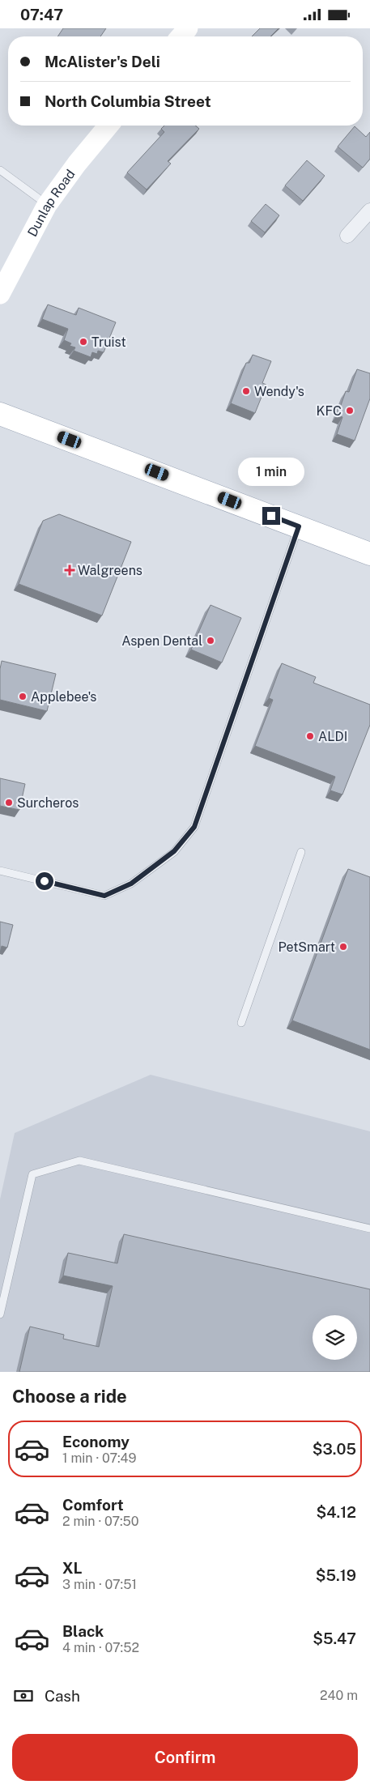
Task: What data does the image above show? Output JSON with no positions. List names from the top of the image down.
{
  "streets": {
    "main road": ["Dunlap Road"]
  },
  "places": {
    "other": [
      "Truist",
      "Wendy's",
      "KFC",
      "Aspen Dental",
      "Applebee's",
      "ALDI",
      "Surcheros",
      "PetSmart"
    ],
    "health": ["Walgreens"]
  },
  "page": {
    "status": "07:47",
    "banner": ["McAlister's Deli", "North Columbia Street"],
    "bubble": "1 min",
    "heading": "Choose a ride",
    "list": [
      {
        "name": "Economy",
        "note": "1 min · 07:49",
        "value": "$3.05"
      },
      {
        "name": "Comfort",
        "note": "2 min · 07:50",
        "value": "$4.12"
      },
      {
        "name": "XL",
        "note": "3 min · 07:51",
        "value": "$5.19"
      },
      {
        "name": "Black",
        "note": "4 min · 07:52",
        "value": "$5.47"
      }
    ],
    "pay": ["Cash", "240 m"],
    "buttons": "Confirm"
  }
}
